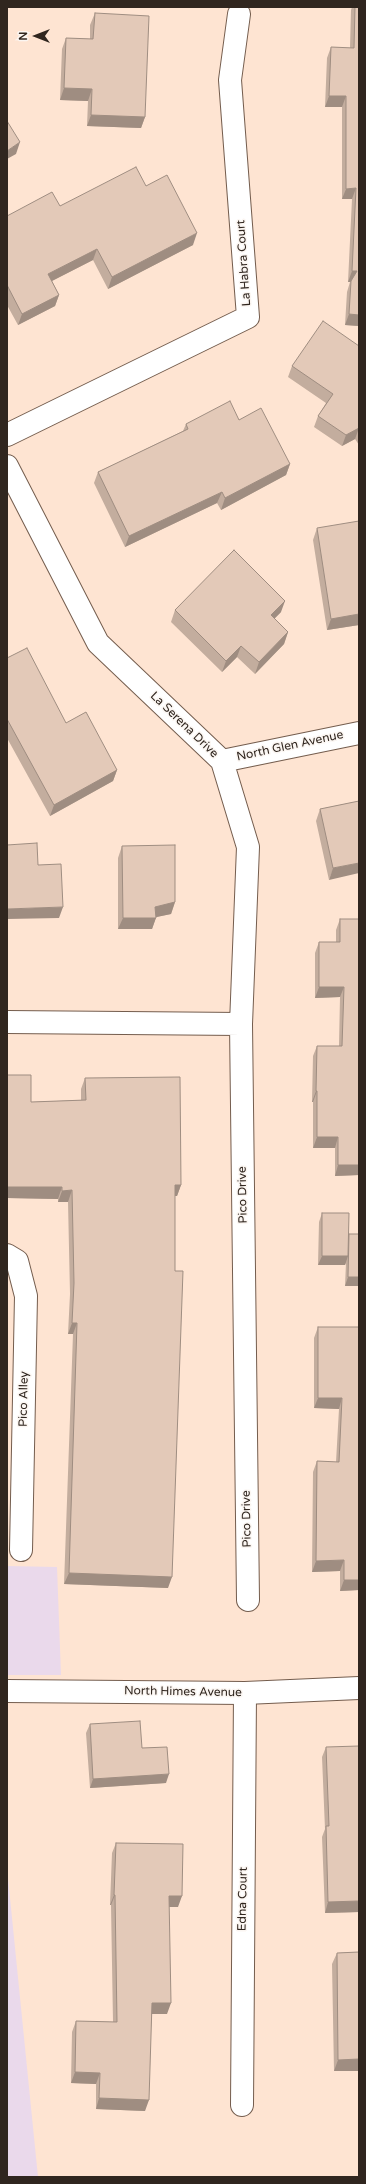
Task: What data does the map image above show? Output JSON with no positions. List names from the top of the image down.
{
  "streets": {
    "street": [
      "La Habra Court",
      "La Serena Drive",
      "North Glen Avenue",
      "Pico Drive",
      "Pico Alley",
      "North Himes Avenue",
      "Edna Court"
    ]
  },
  "crossings": [
    ["La Serena Drive", "North Glen Avenue"],
    ["La Serena Drive", "Pico Drive"],
    ["North Himes Avenue", "Edna Court"]
  ],
  "north": "left"
}
